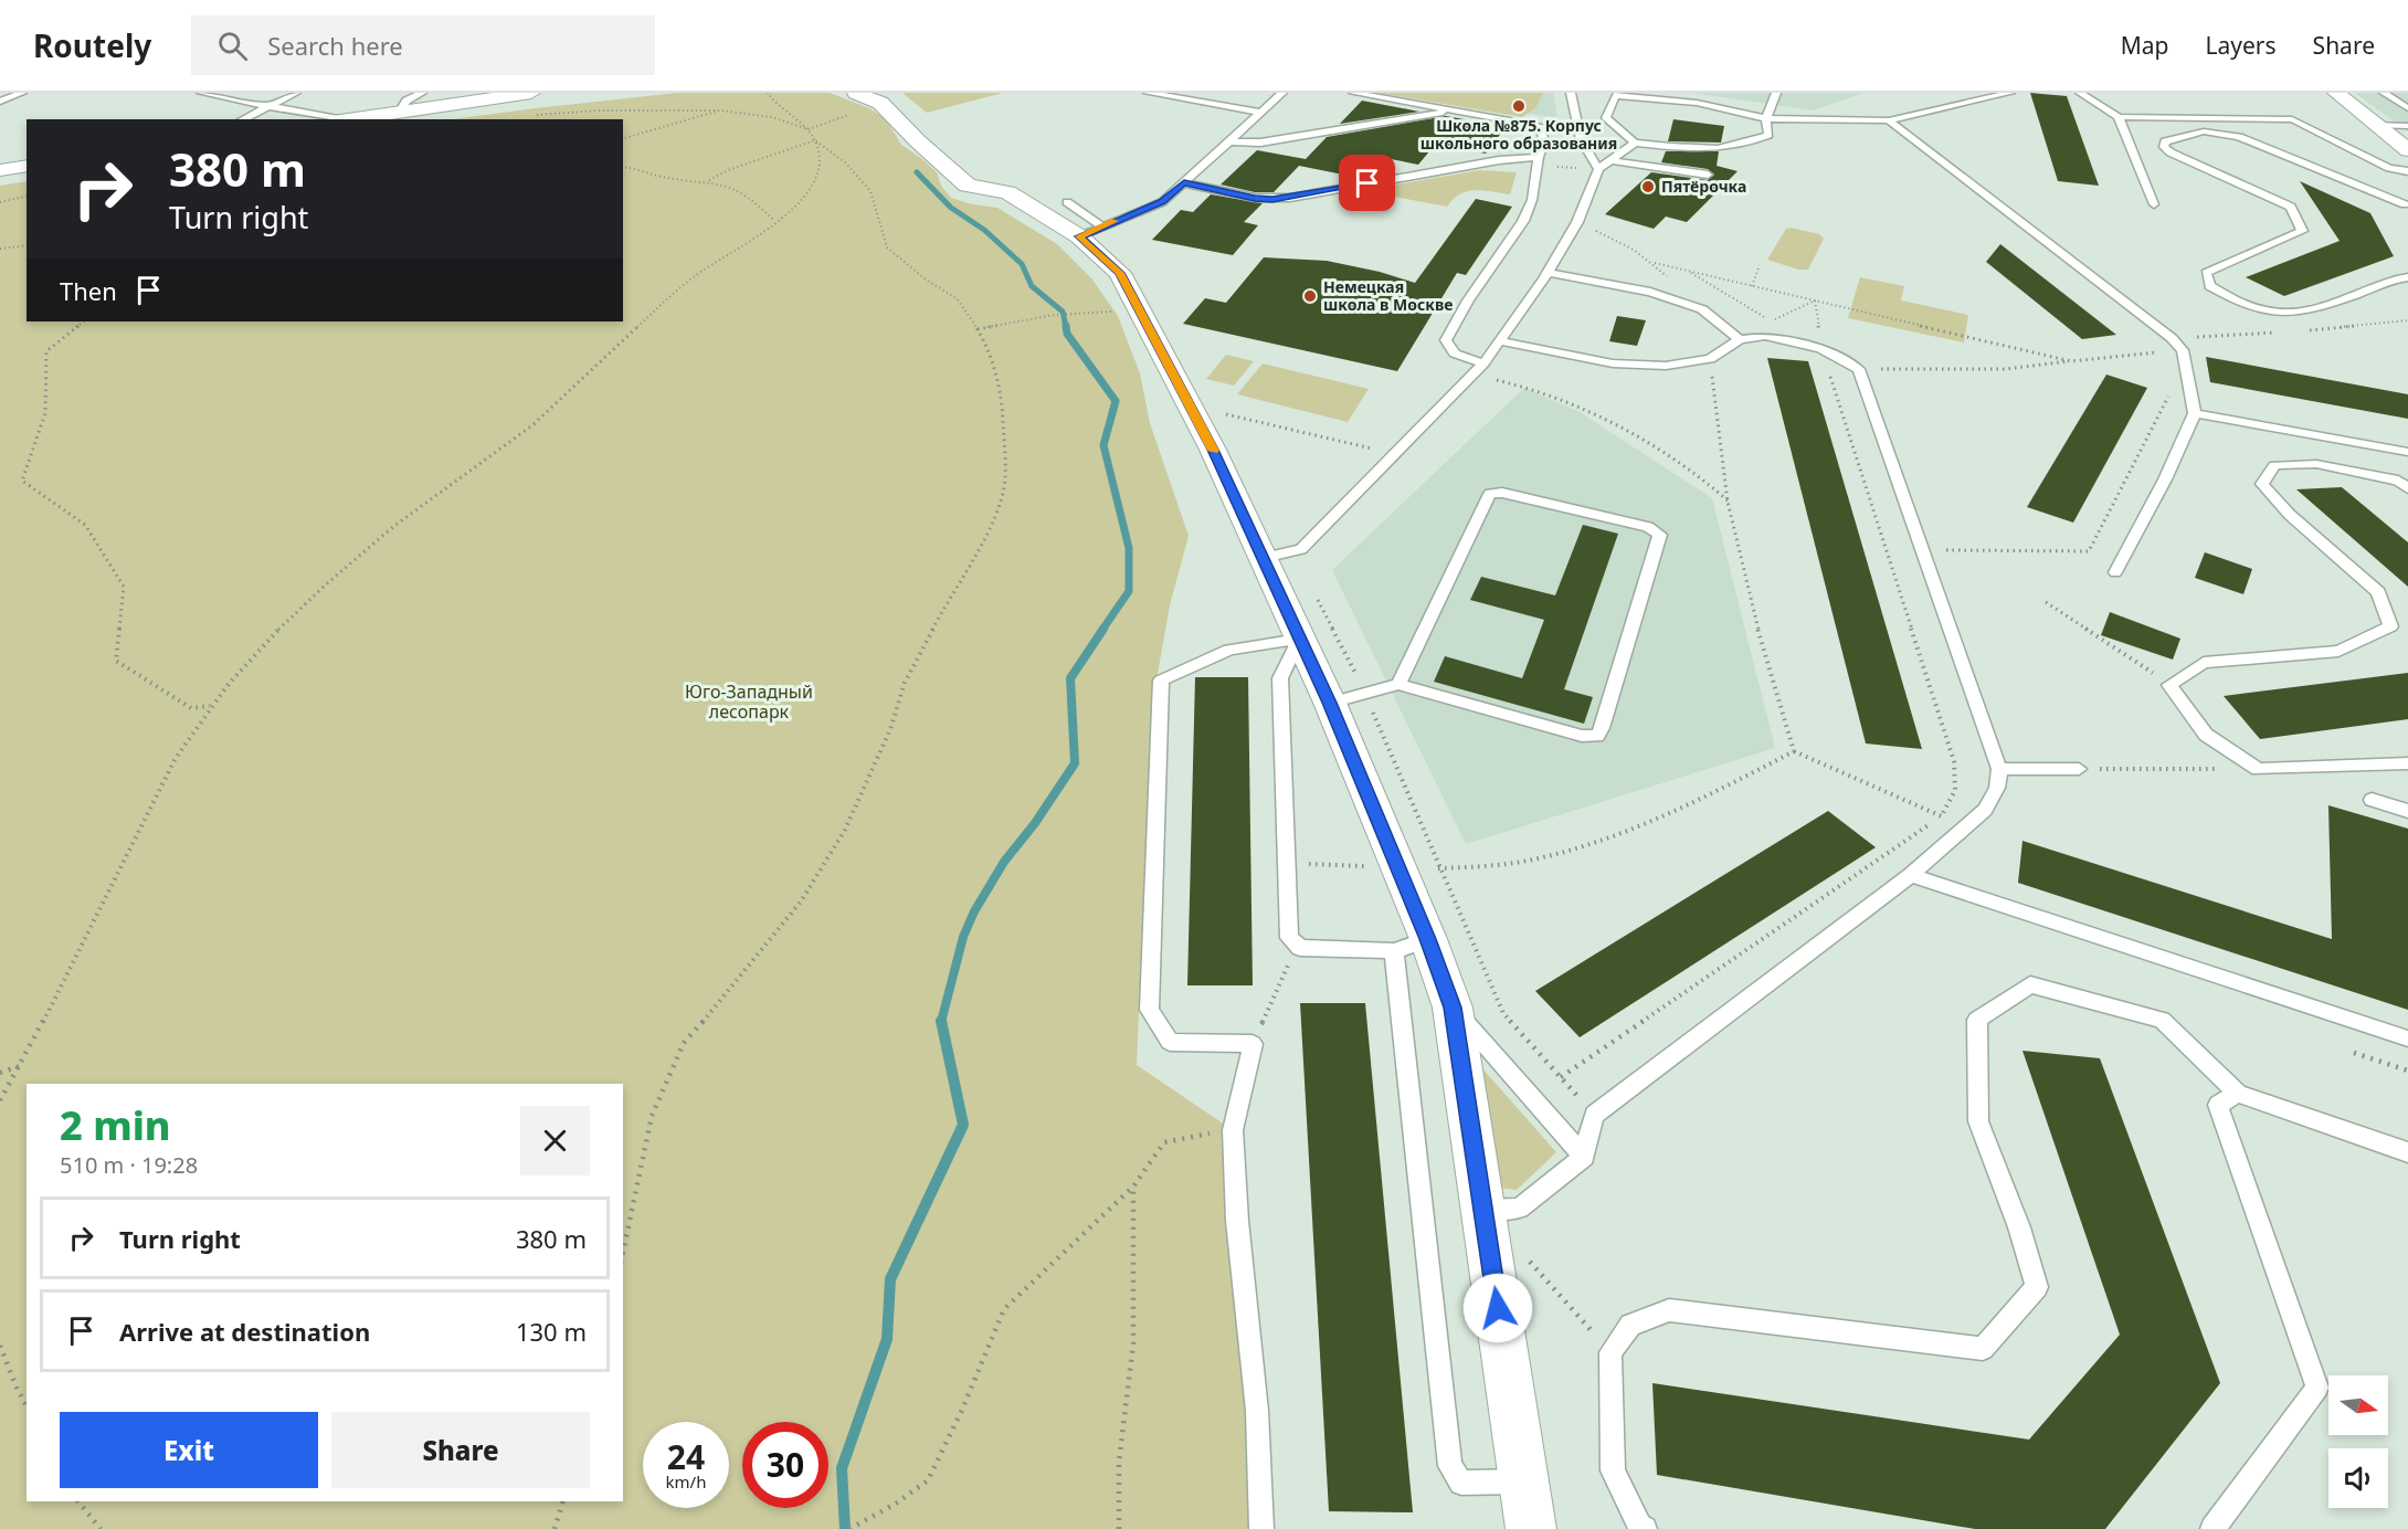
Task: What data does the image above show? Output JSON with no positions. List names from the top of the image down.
{
  "parks": ["Юго-Западный лесопарк"],
  "places": ["Школа №875. Корпус школьного образования", "Пятёрочка", "Немецкая школа в Москве"],
  "north": "right",
  "page": {
    "header": "Routely",
    "search": "Search here",
    "nav": ["Map", "Layers", "Share"],
    "turn": ["380 m", "Turn right"],
    "then": "Then",
    "heading": ["2 min", "510 m · 19:28"],
    "list": [
      {
        "name": "Turn right",
        "value": "380 m"
      },
      {
        "name": "Arrive at destination",
        "value": "130 m"
      }
    ],
    "buttons": ["Exit", "Share"],
    "speed": "24 km/h",
    "limit": "30"
  }
}
